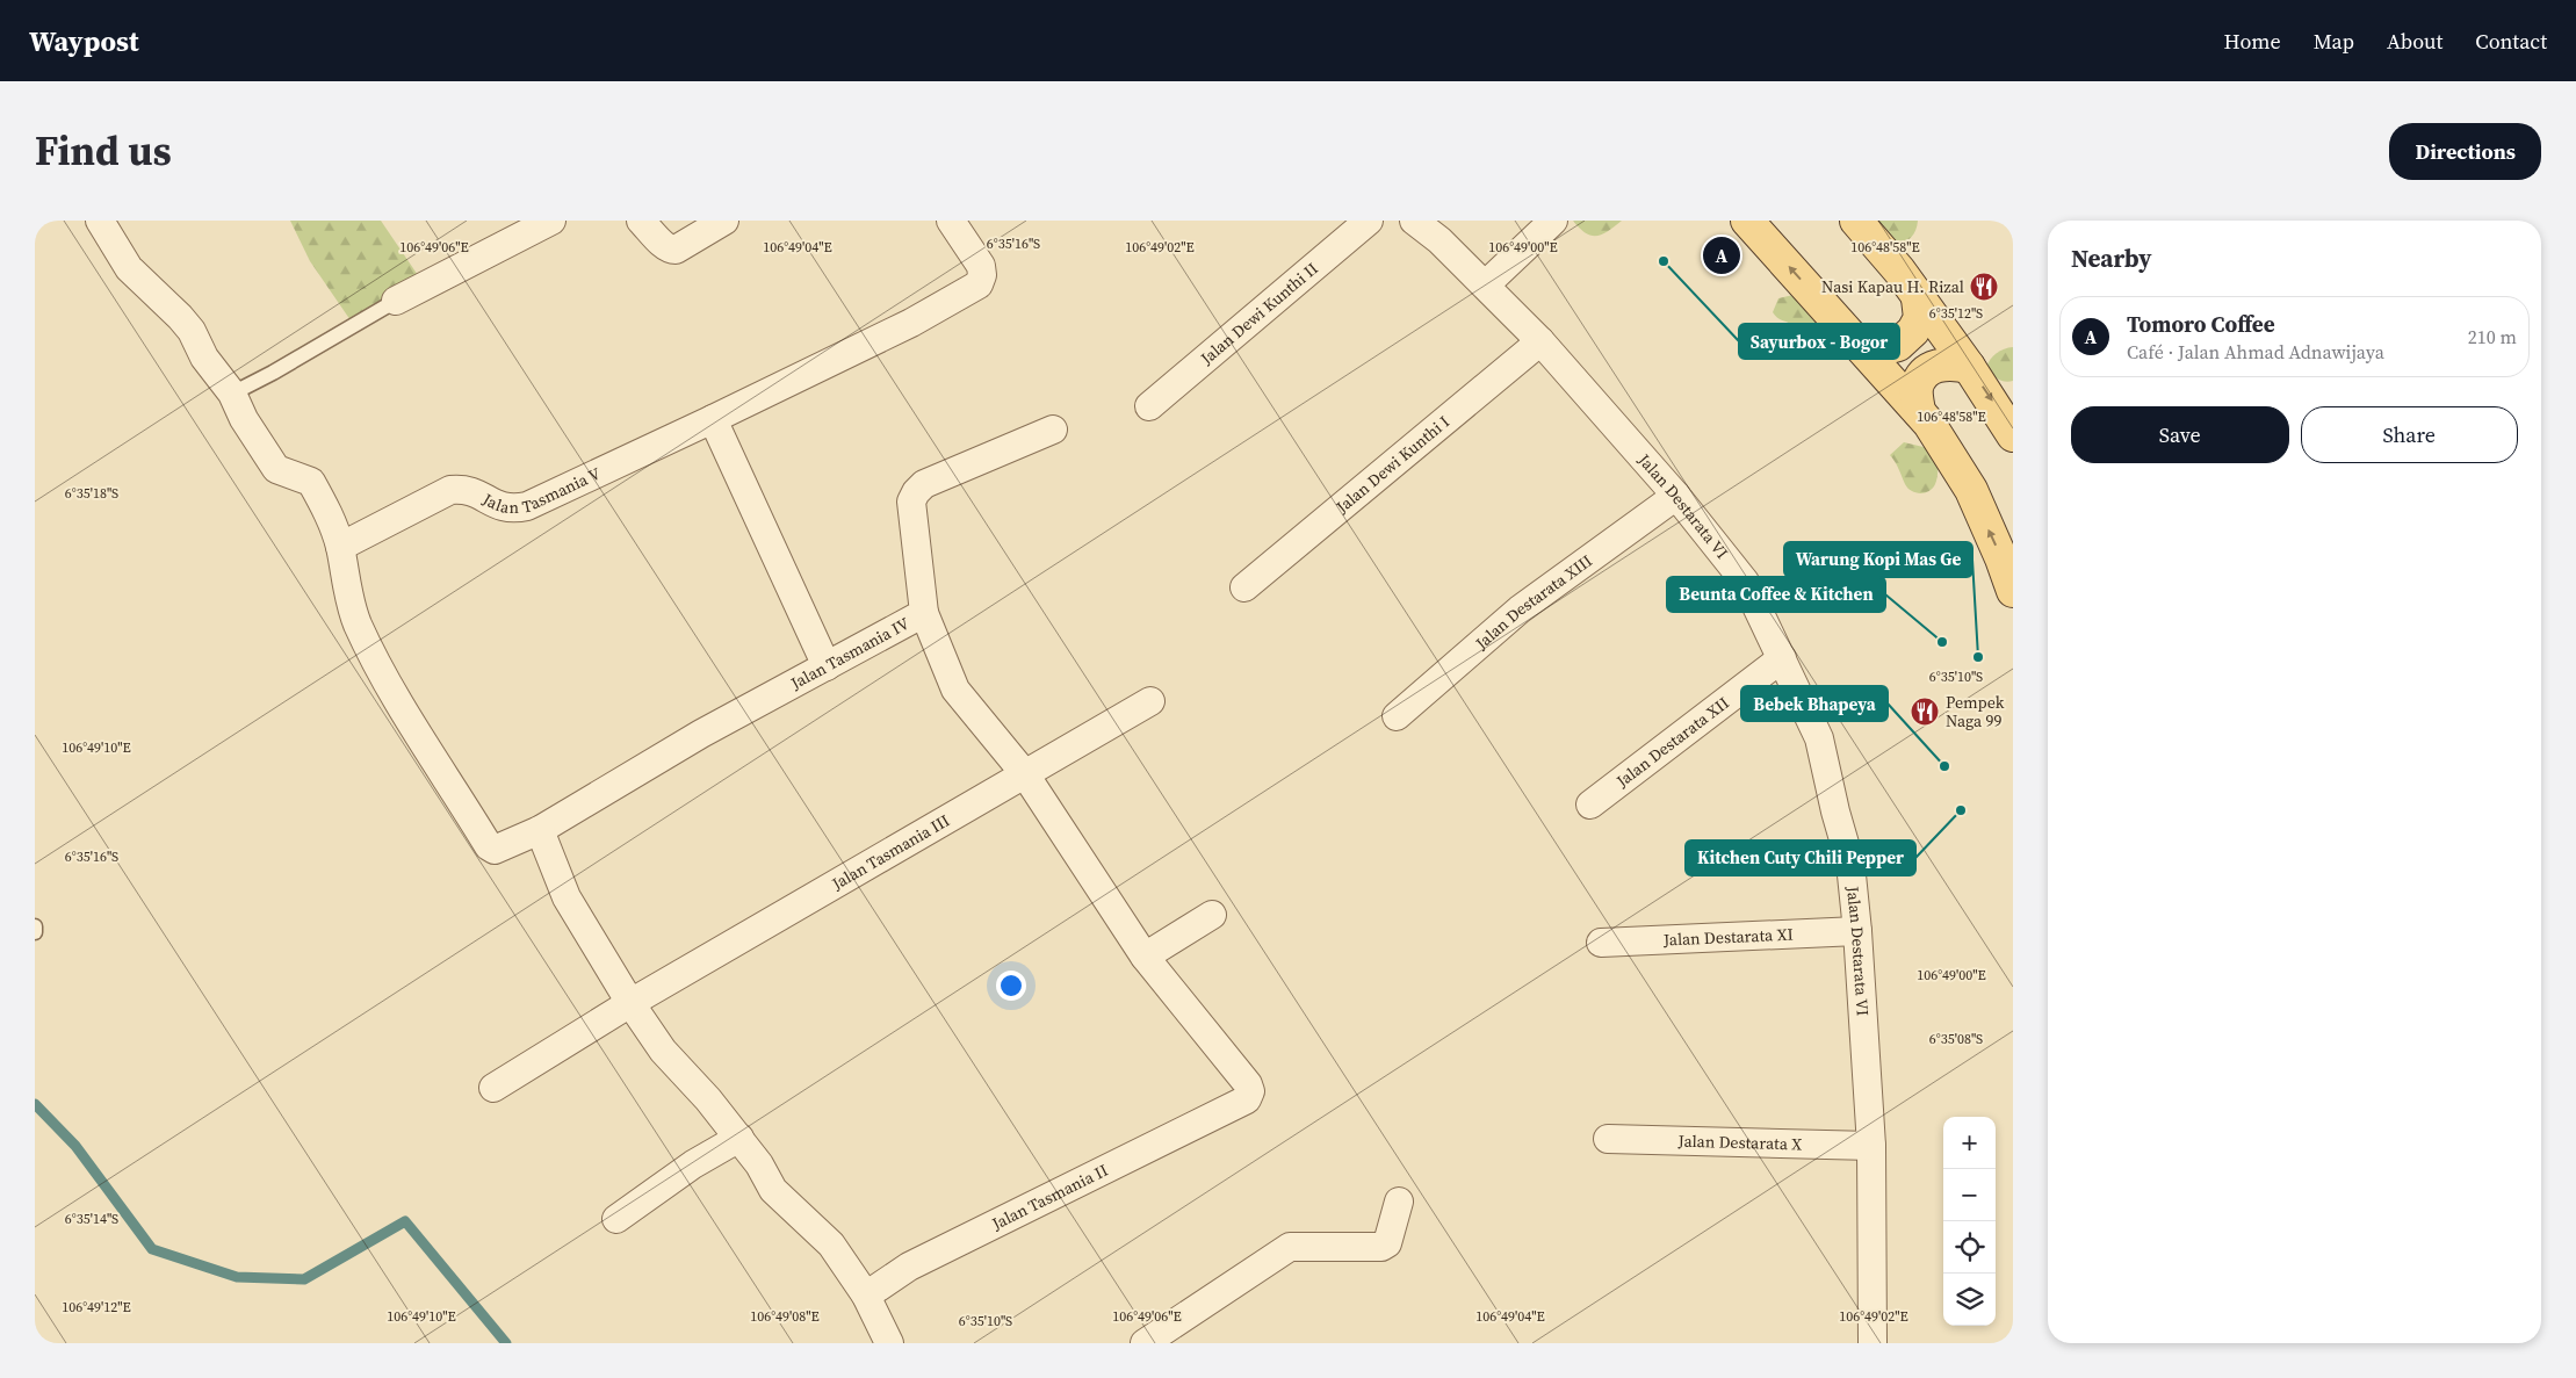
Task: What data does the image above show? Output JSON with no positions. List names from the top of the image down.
{
  "streets": {
    "street": [
      "Jalan Dewi Kunthi II",
      "Jalan Dewi Kunthi I",
      "Jalan Tasmania V",
      "Jalan Destarata VI",
      "Jalan Destarata XIII",
      "Jalan Tasmania IV",
      "Jalan Destarata XII",
      "Jalan Tasmania III",
      "Jalan Destarata XI",
      "Jalan Destarata X",
      "Jalan Tasmania II"
    ]
  },
  "crossings": [
    ["Jalan Dewi Kunthi I", "Jalan Destarata VI"],
    ["Jalan Tasmania V", "Jalan Tasmania IV"],
    ["Jalan Destarata VI", "Jalan Destarata XIII"],
    ["Jalan Destarata VI", "Jalan Destarata XII"],
    ["Jalan Destarata VI", "Jalan Destarata XI"],
    ["Jalan Destarata VI", "Jalan Destarata X"]
  ],
  "places": {
    "other": [
      "Sayurbox - Bogor",
      "Beunta Coffee & Kitchen",
      "Warung Kopi Mas Ge",
      "Bebek Bhapeya",
      "Kitchen Cuty Chili Pepper"
    ],
    "restaurant": ["Nasi Kapau H. Rizal", "Pempek Naga 99"]
  },
  "page": {
    "header": "Waypost",
    "nav": [
      "Home",
      "Map",
      "About",
      "Contact"
    ],
    "title": "Find us",
    "buttons": [
      "Directions",
      ["Save", "Share"]
    ],
    "heading": "Nearby",
    "pins": "A",
    "list": [
      {
        "mark": "A",
        "name": "Tomoro Coffee",
        "note": "Café · Jalan Ahmad Adnawijaya",
        "value": "210 m"
      }
    ],
    "map_buttons": ["+", "−"]
  },
  "coordinates": [
    "6°35'16\"S",
    "106°49'06\"E",
    "106°49'04\"E",
    "106°49'02\"E",
    "106°49'00\"E",
    "106°48'58\"E",
    "6°35'12\"S",
    "6°35'18\"S",
    "6°35'10\"S",
    "106°49'10\"E",
    "6°35'08\"S",
    "6°35'14\"S",
    "106°49'12\"E",
    "106°49'08\"E"
  ]
}
